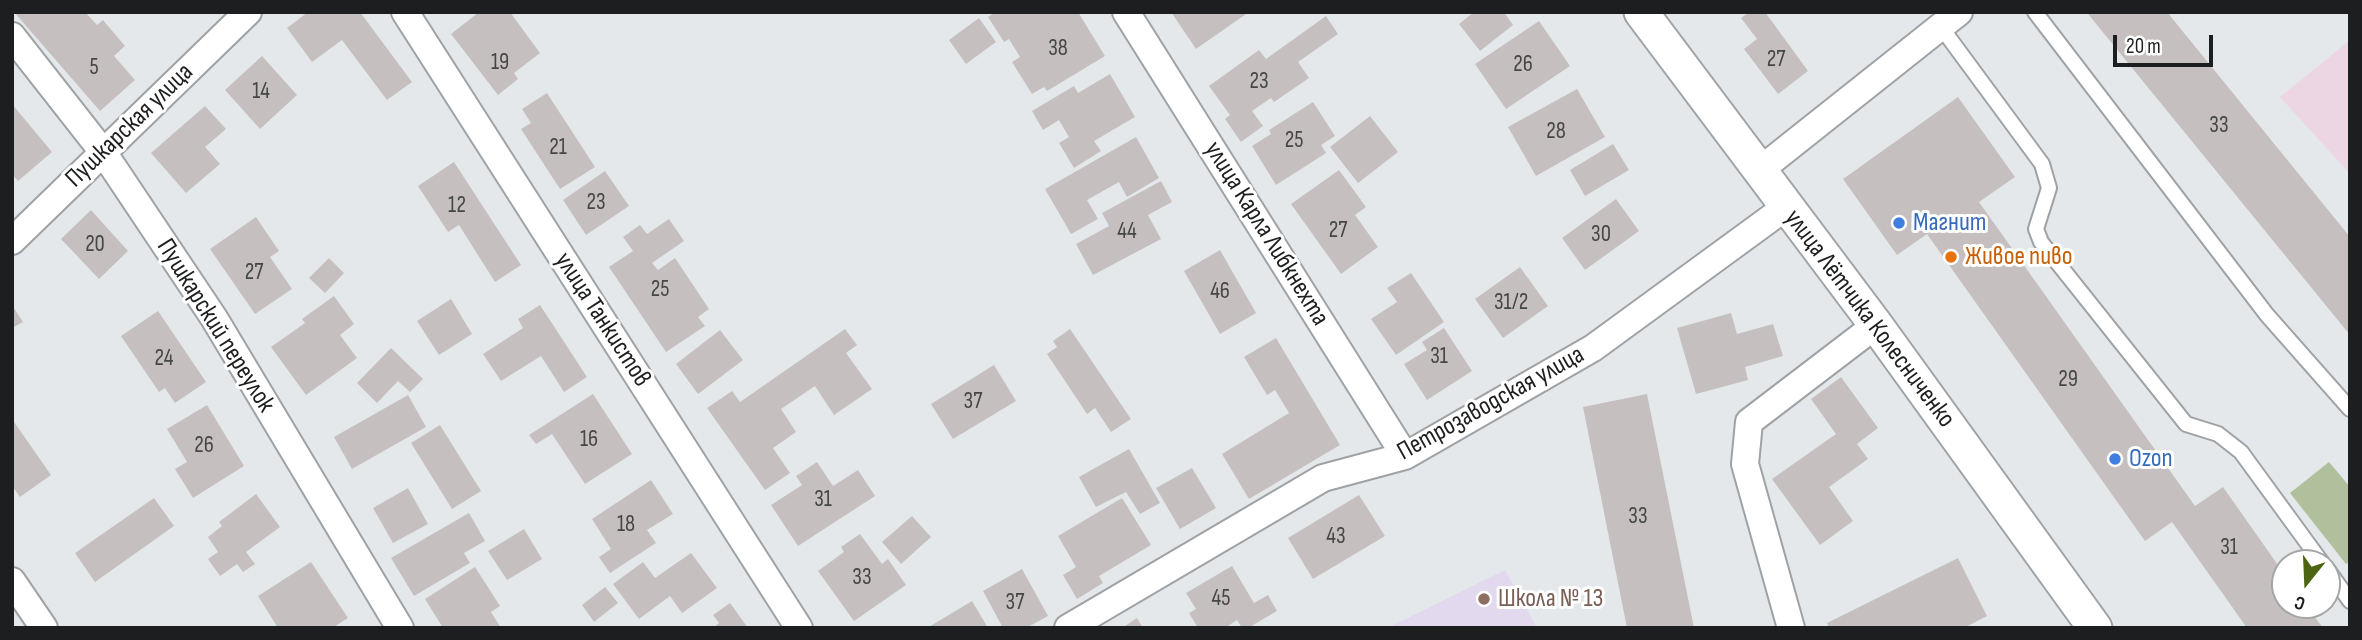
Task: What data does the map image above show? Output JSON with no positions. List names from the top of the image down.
{
  "streets": {
    "street": [
      "Пушкарская улица",
      "улица Карла Либкнехта",
      "улица Лётчика Колесниченко",
      "улица Танкистов",
      "Пушкарский переулок",
      "Петрозаводская улица"
    ]
  },
  "crossings": [
    ["Пушкарская улица", "Пушкарский переулок"],
    ["улица Карла Либкнехта", "Петрозаводская улица"],
    ["улица Лётчика Колесниченко", "Петрозаводская улица"]
  ],
  "places": [
    "Магнит",
    "Живое пиво",
    "Ozon",
    "Школа № 13"
  ],
  "house_numbers": [
    "38",
    "27",
    "19",
    "26",
    "5",
    "23",
    "14",
    "33",
    "28",
    "25",
    "21",
    "23",
    "12",
    "27",
    "44",
    "30",
    "20",
    "27",
    "25",
    "46",
    "31/2",
    "31",
    "24",
    "29",
    "37",
    "16",
    "26",
    "31",
    "33",
    "18",
    "43",
    "31",
    "33",
    "45",
    "37"
  ],
  "scale_bar": "20 m",
  "north": "bottom"
}
